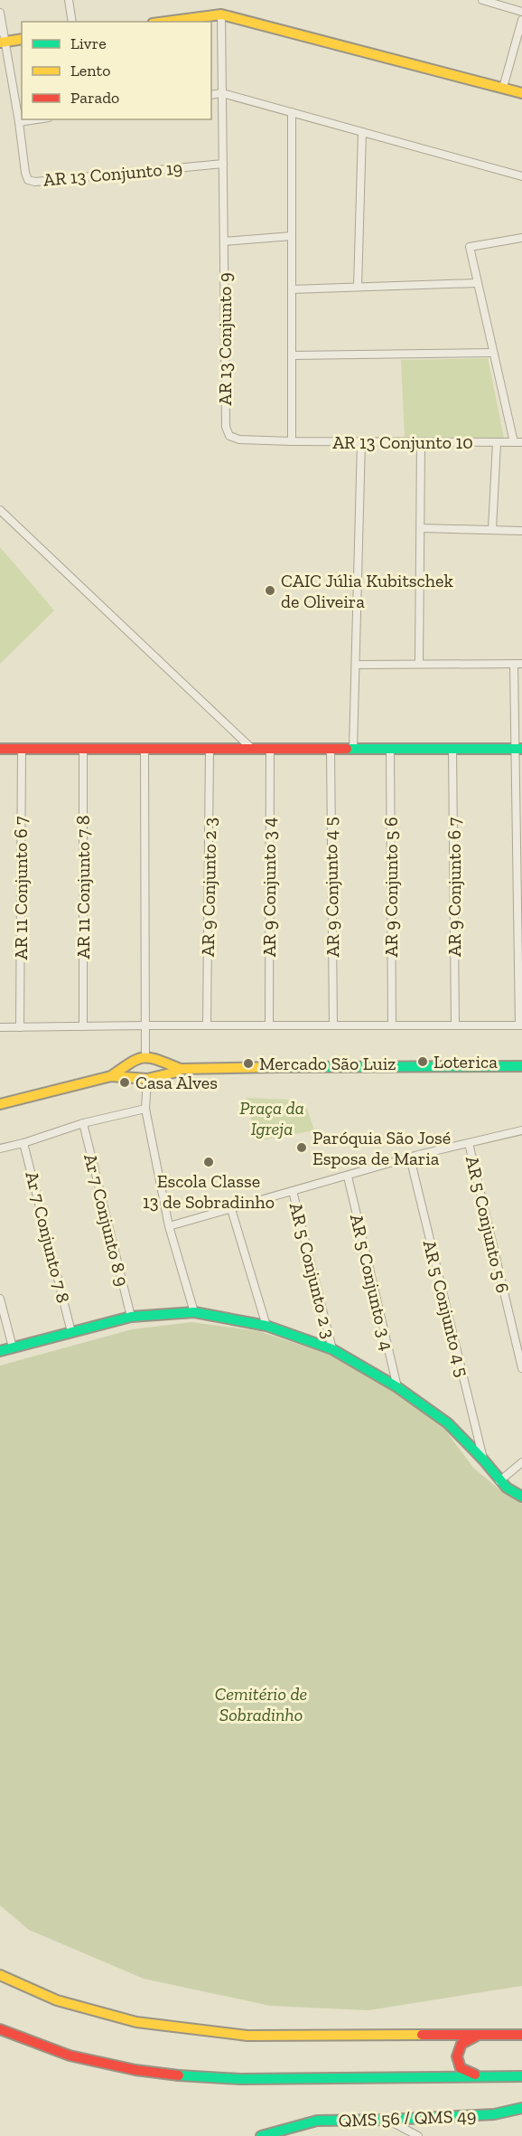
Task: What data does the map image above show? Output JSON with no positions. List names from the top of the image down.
{
  "streets": {
    "street": [
      "AR 13 Conjunto 19",
      "AR 13 Conjunto 9",
      "AR 13 Conjunto 10",
      "AR 11 Conjunto 7 8",
      "AR 9 Conjunto 2 3",
      "AR 9 Conjunto 3 4",
      "AR 9 Conjunto 4 5",
      "AR 9 Conjunto 5 6",
      "AR 9 Conjunto 6 7",
      "AR 11 Conjunto 6 7",
      "Ar 7 Conjunto 8 9",
      "AR 5 Conjunto 5 6",
      "Ar 7 Conjunto 7 8",
      "AR 5 Conjunto 2 3",
      "AR 5 Conjunto 3 4",
      "AR 5 Conjunto 4 5",
      "QMS 56 / QMS 49"
    ]
  },
  "crossings": [
    ["AR 13 Conjunto 19", "AR 13 Conjunto 9"],
    ["AR 13 Conjunto 9", "AR 13 Conjunto 10"]
  ],
  "parks": ["Praça da Igreja", "Cemitério de Sobradinho"],
  "places": [
    "CAIC Júlia Kubitschek de Oliveira",
    "Loterica",
    "Mercado São Luiz",
    "Casa Alves",
    "Paróquia São José Esposa de Maria",
    "Escola Classe 13 de Sobradinho"
  ],
  "legend": ["Livre", "Lento", "Parado"]
}
